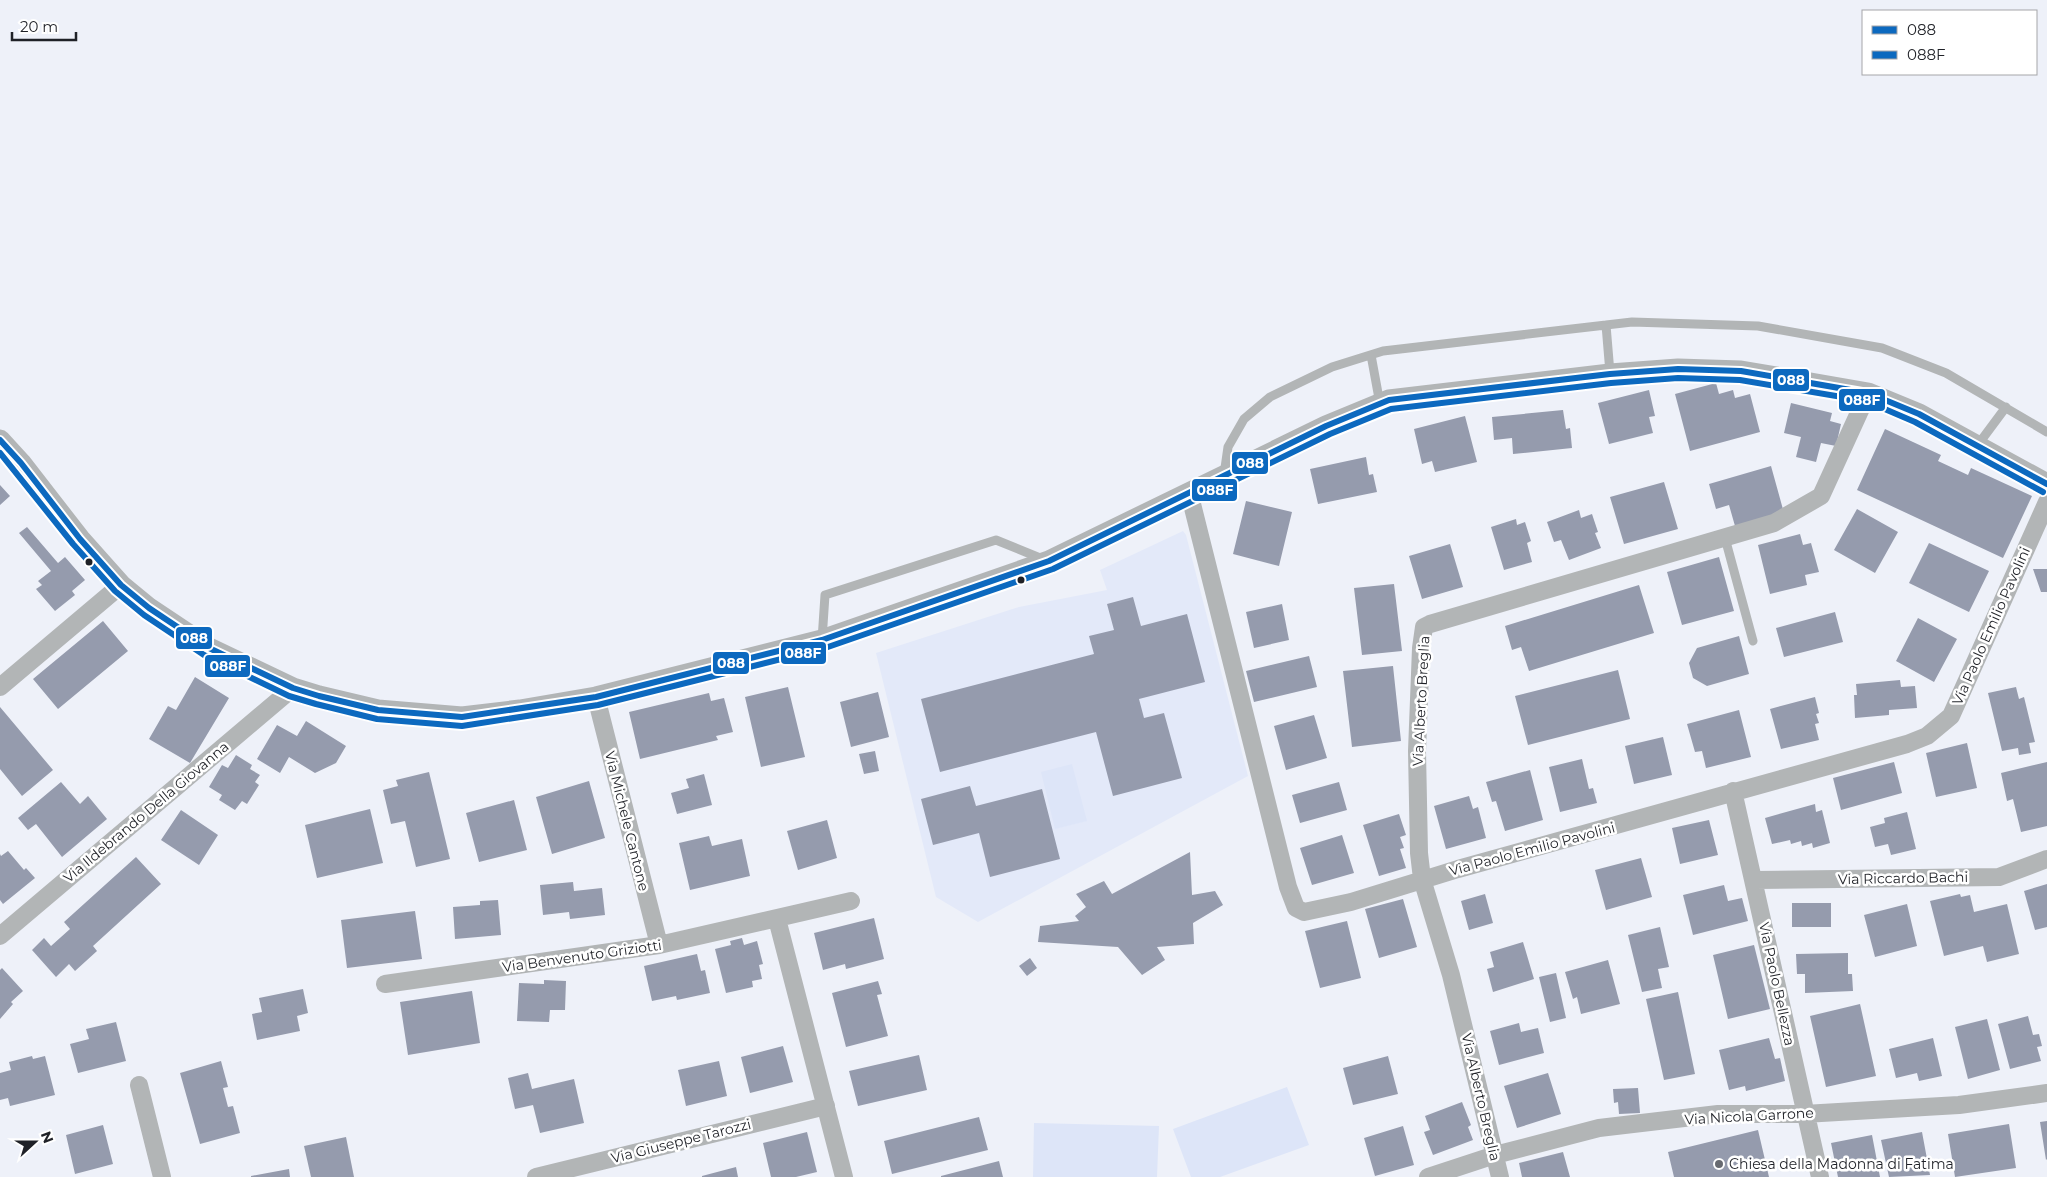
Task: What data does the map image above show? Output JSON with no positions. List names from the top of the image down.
{
  "streets": {
    "street": [
      "Via Paolo Emilio Pavolini",
      "Via Alberto Breglia",
      "Via Ildebrando Della Giovanna",
      "Via Michele Cantone",
      "Via Riccardo Bachi",
      "Via Benvenuto Griziotti",
      "Via Paolo Bellezza",
      "Via Nicola Garrone",
      "Via Giuseppe Tarozzi"
    ]
  },
  "crossings": [
    ["Via Paolo Emilio Pavolini", "Via Alberto Breglia"],
    ["Via Paolo Emilio Pavolini", "Via Paolo Bellezza"],
    ["Via Alberto Breglia", "Via Nicola Garrone"],
    ["Via Michele Cantone", "Via Benvenuto Griziotti"],
    ["Via Riccardo Bachi", "Via Paolo Bellezza"],
    ["Via Paolo Bellezza", "Via Nicola Garrone"]
  ],
  "places": ["Chiesa della Madonna di Fatima"],
  "lines": ["transit line 088", "transit line 088F"],
  "legend": ["088", "088F"],
  "scale_bar": "20 m",
  "north": "right"
}
